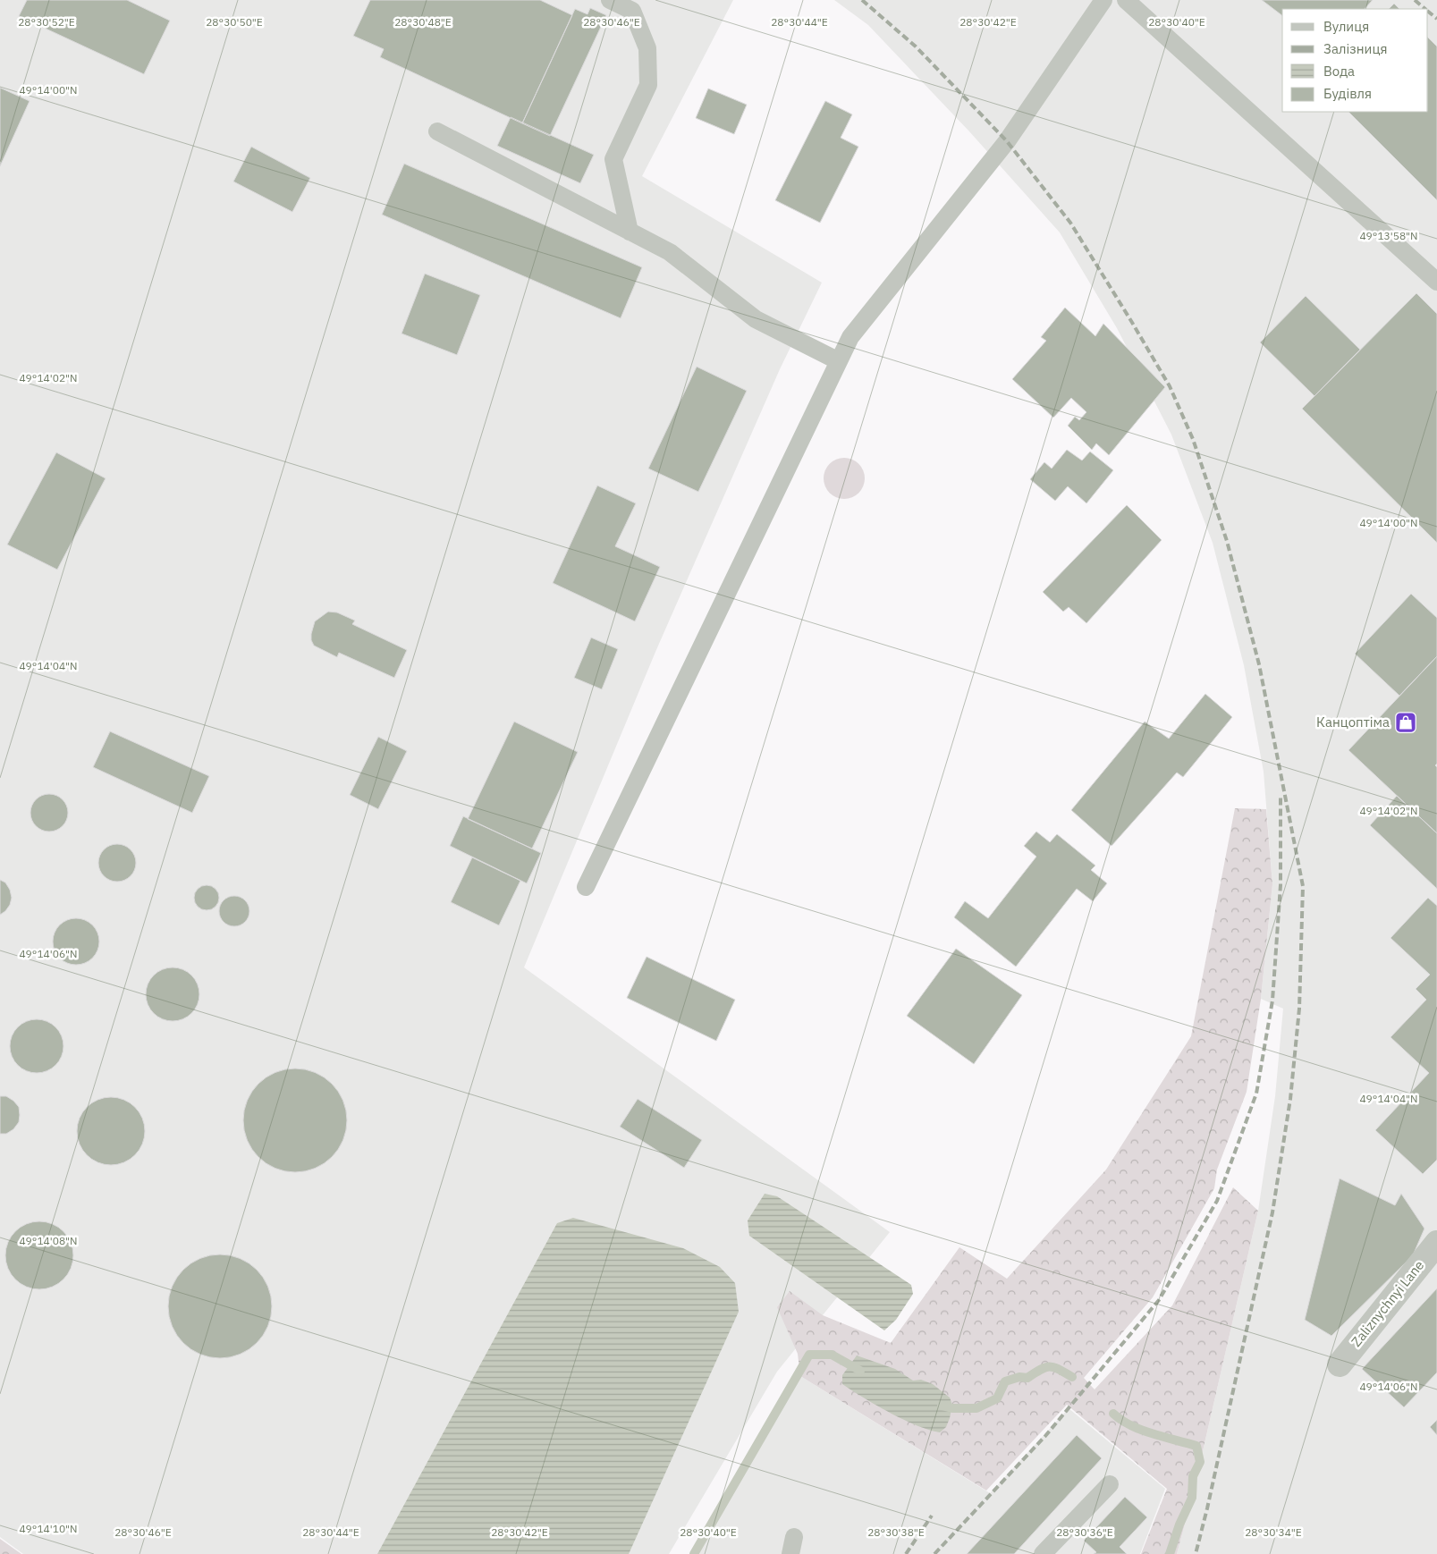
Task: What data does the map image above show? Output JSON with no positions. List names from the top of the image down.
{
  "streets": {
    "street": ["Zaliznychnyi Lane"]
  },
  "places": {
    "shop": ["Канцоптіма"]
  },
  "legend": [
    "Вулиця",
    "Залізниця",
    "Вода",
    "Будівля"
  ],
  "coordinates": [
    "28°30'52\"E",
    "28°30'50\"E",
    "28°30'48\"E",
    "28°30'46\"E",
    "28°30'44\"E",
    "28°30'42\"E",
    "28°30'40\"E",
    "49°14'00\"N",
    "49°13'58\"N",
    "49°14'02\"N",
    "49°14'04\"N",
    "49°14'06\"N",
    "49°14'08\"N",
    "49°14'10\"N",
    "28°30'38\"E",
    "28°30'36\"E",
    "28°30'34\"E"
  ]
}
